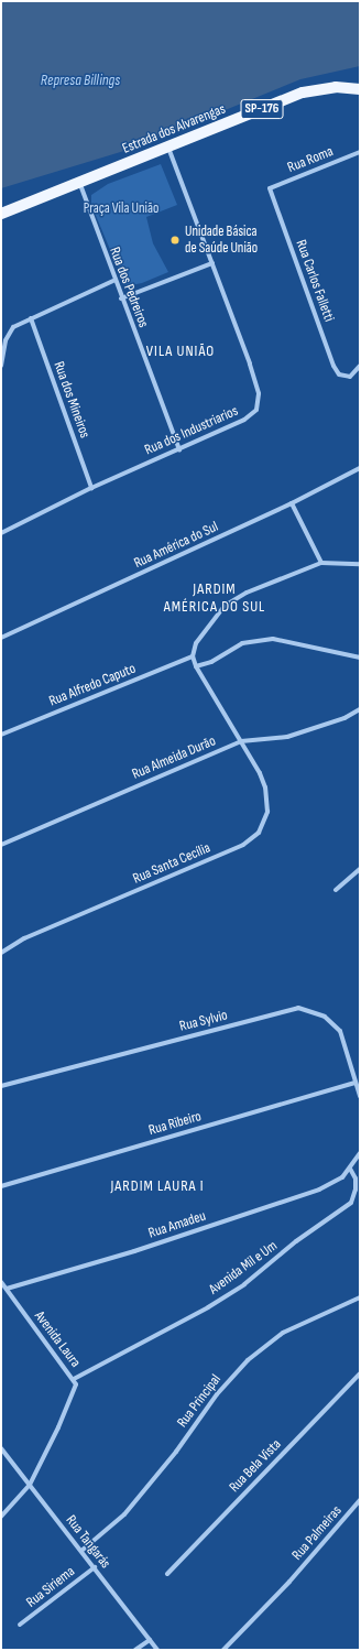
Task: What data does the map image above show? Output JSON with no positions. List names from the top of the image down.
{
  "streets": {
    "main road": ["SP-176", "Estrada dos Alvarengas"],
    "street": [
      "Rua Roma",
      "Rua Carlos Falletti",
      "Rua dos Pedreiros",
      "Rua dos Mineiros",
      "Rua dos Industriarios",
      "Rua América do Sul",
      "Rua Alfredo Caputo",
      "Rua Almeida Durão",
      "Rua Santa Cecília",
      "Rua Sylvio",
      "Rua Ribeiro",
      "Rua Amadeu",
      "Avenida Mil e Um",
      "Avenida Laura",
      "Rua Principal",
      "Rua Bela Vista",
      "Rua Palmeiras",
      "Rua Tangarás",
      "Rua Siriema"
    ]
  },
  "crossings": [
    ["Estrada dos Alvarengas", "Rua dos Pedreiros"],
    ["Estrada dos Alvarengas", "Rua dos Industriarios"],
    ["Rua Roma", "Rua Carlos Falletti"],
    ["Rua dos Pedreiros", "Rua dos Industriarios"],
    ["Rua dos Mineiros", "Rua dos Industriarios"],
    ["Rua Alfredo Caputo", "Rua Santa Cecília"],
    ["Rua Almeida Durão", "Rua Santa Cecília"],
    ["Rua Sylvio", "Rua Ribeiro"],
    ["Rua Amadeu", "Avenida Mil e Um"],
    ["Rua Amadeu", "Avenida Laura"],
    ["Avenida Mil e Um", "Avenida Laura"],
    ["Avenida Laura", "Rua Tangarás"],
    ["Rua Principal", "Rua Tangarás"],
    ["Rua Tangarás", "Rua Siriema"]
  ],
  "districts": ["VILA UNIÃO", "JARDIM AMÉRICA DO SUL", "JARDIM LAURA I"],
  "water": ["Represa Billings"],
  "parks": ["Praça Vila União"],
  "places": ["Unidade Básica de Saúde União"]
}
